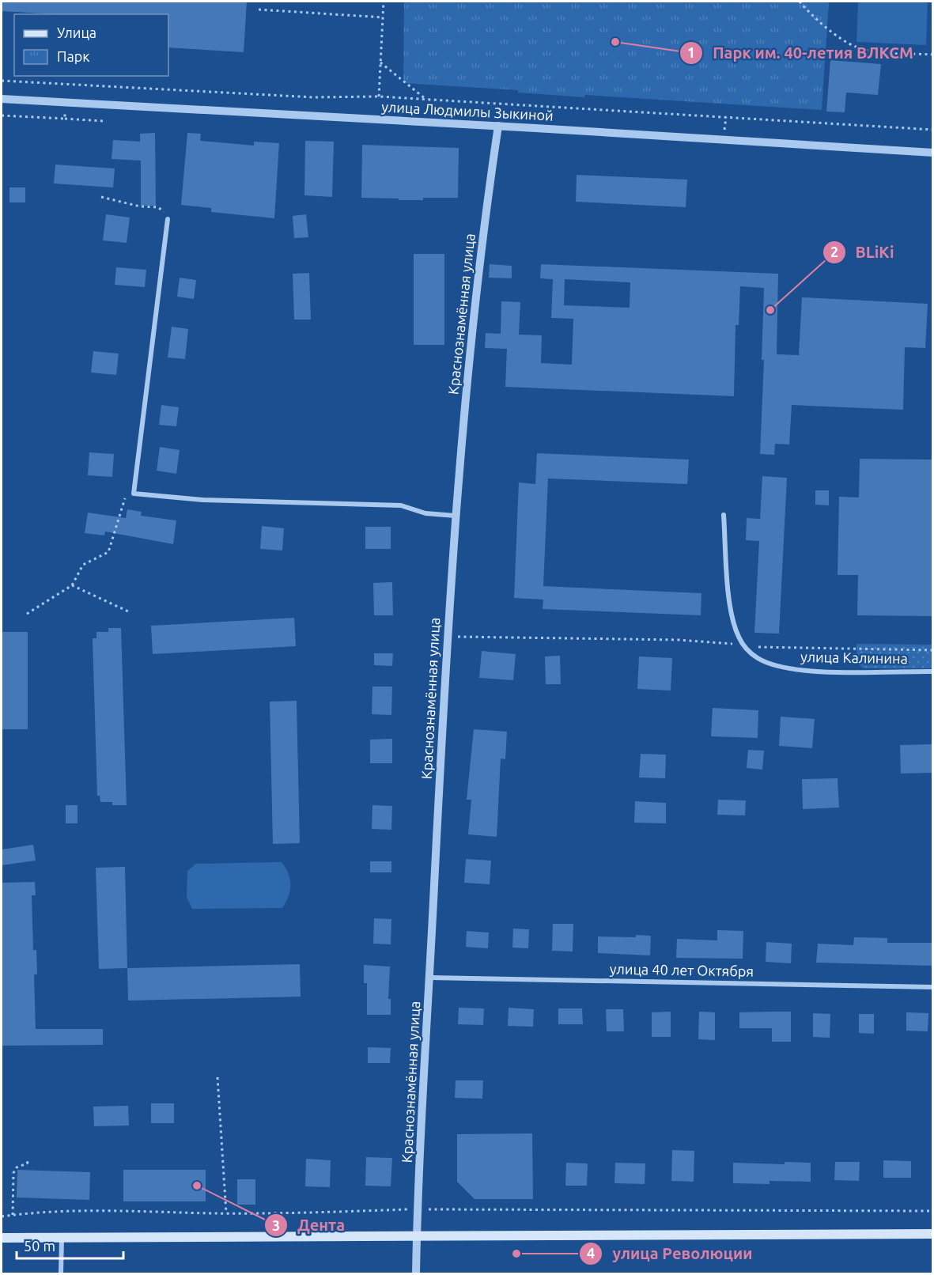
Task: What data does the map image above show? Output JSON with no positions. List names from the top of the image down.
{
  "streets": {
    "street": [
      "улица Людмилы Зыкиной",
      "Краснознамённая улица",
      "улица Калинина",
      "улица 40 лет Октября"
    ]
  },
  "crossings": [
    ["улица Людмилы Зыкиной", "Краснознамённая улица"],
    ["Краснознамённая улица", "улица 40 лет Октября"]
  ],
  "places": [
    "Парк им. 40-летия ВЛКСМ",
    "BLiKi",
    "Дента",
    "улица Революции"
  ],
  "legend": ["Улица", "Парк"],
  "scale_bar": "50 m"
}
